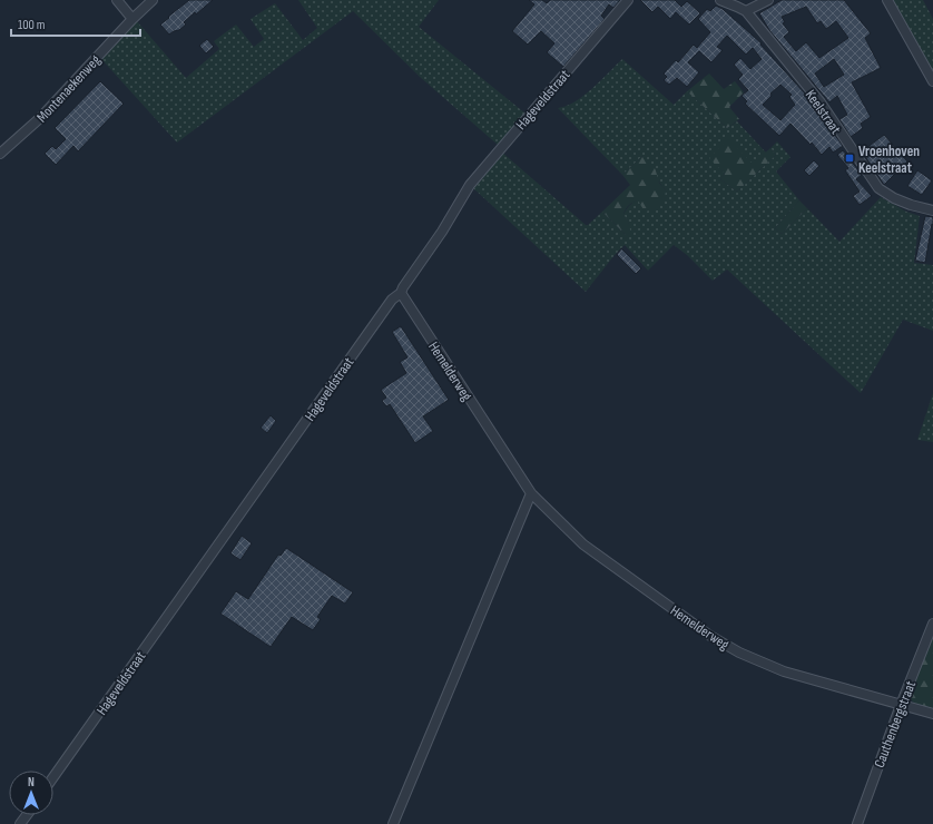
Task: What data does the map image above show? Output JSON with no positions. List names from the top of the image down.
{
  "streets": {
    "street": [
      "Montenaekenweg",
      "Hageveldstraat",
      "Keelstraat",
      "Hemelderweg",
      "Cauthenbergstraat"
    ]
  },
  "crossings": [
    ["Hageveldstraat", "Hemelderweg"],
    ["Hemelderweg", "Cauthenbergstraat"]
  ],
  "places": {
    "transit": ["Vroenhoven Keelstraat"]
  },
  "scale_bar": "100 m",
  "north": "top"
}
